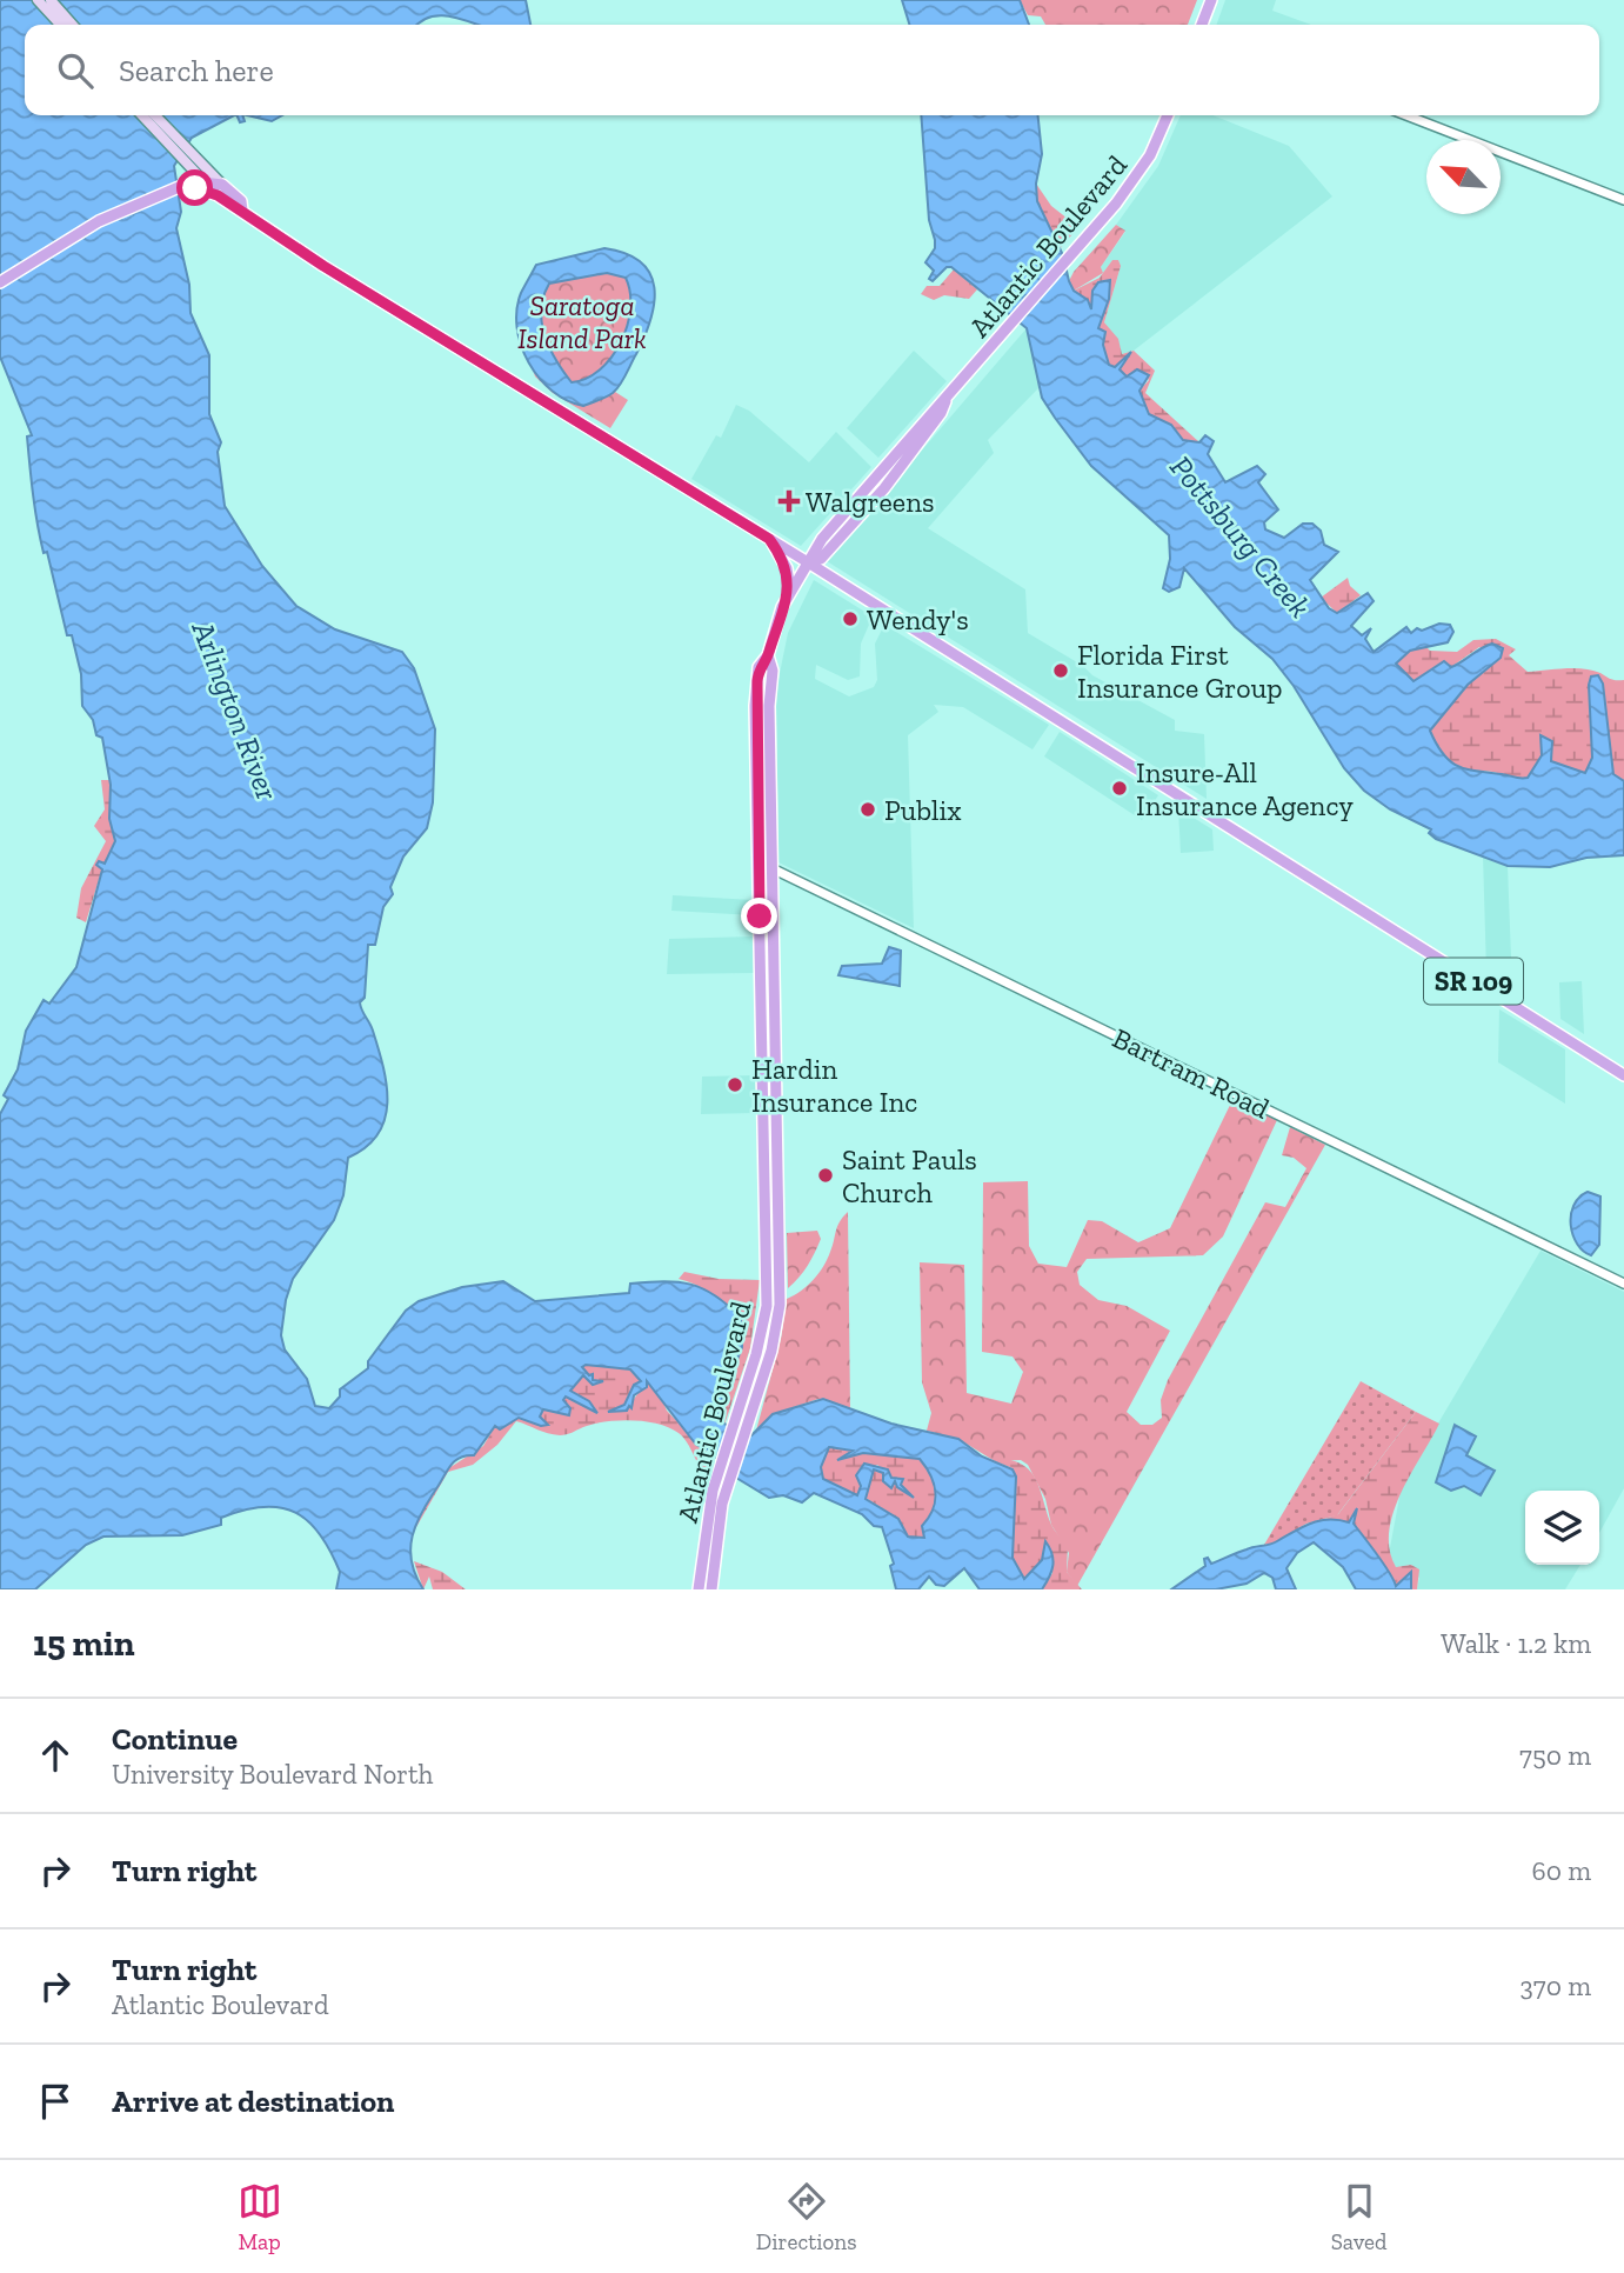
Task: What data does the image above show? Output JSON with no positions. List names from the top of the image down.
{
  "streets": {
    "main road": ["Atlantic Boulevard", "SR 109"],
    "street": ["Bartram Road"]
  },
  "crossings": [
    ["Atlantic Boulevard", "SR 109"],
    ["Atlantic Boulevard", "Bartram Road"]
  ],
  "water": ["Pottsburg Creek", "Arlington River"],
  "parks": ["Saratoga Island Park"],
  "places": {
    "health": ["Walgreens"],
    "other": [
      "Wendy's",
      "Florida First Insurance Group",
      "Insure-All Insurance Agency",
      "Publix",
      "Hardin Insurance Inc",
      "Saint Pauls Church"
    ]
  },
  "north": "top left",
  "page": {
    "search": "Search here",
    "heading": ["15 min", "Walk · 1.2 km"],
    "list": [
      ["Continue", "University Boulevard North", "750 m"],
      ["Turn right", "60 m"],
      ["Turn right", "Atlantic Boulevard", "370 m"],
      "Arrive at destination"
    ],
    "nav": ["Map", "Directions", "Saved"]
  }
}
